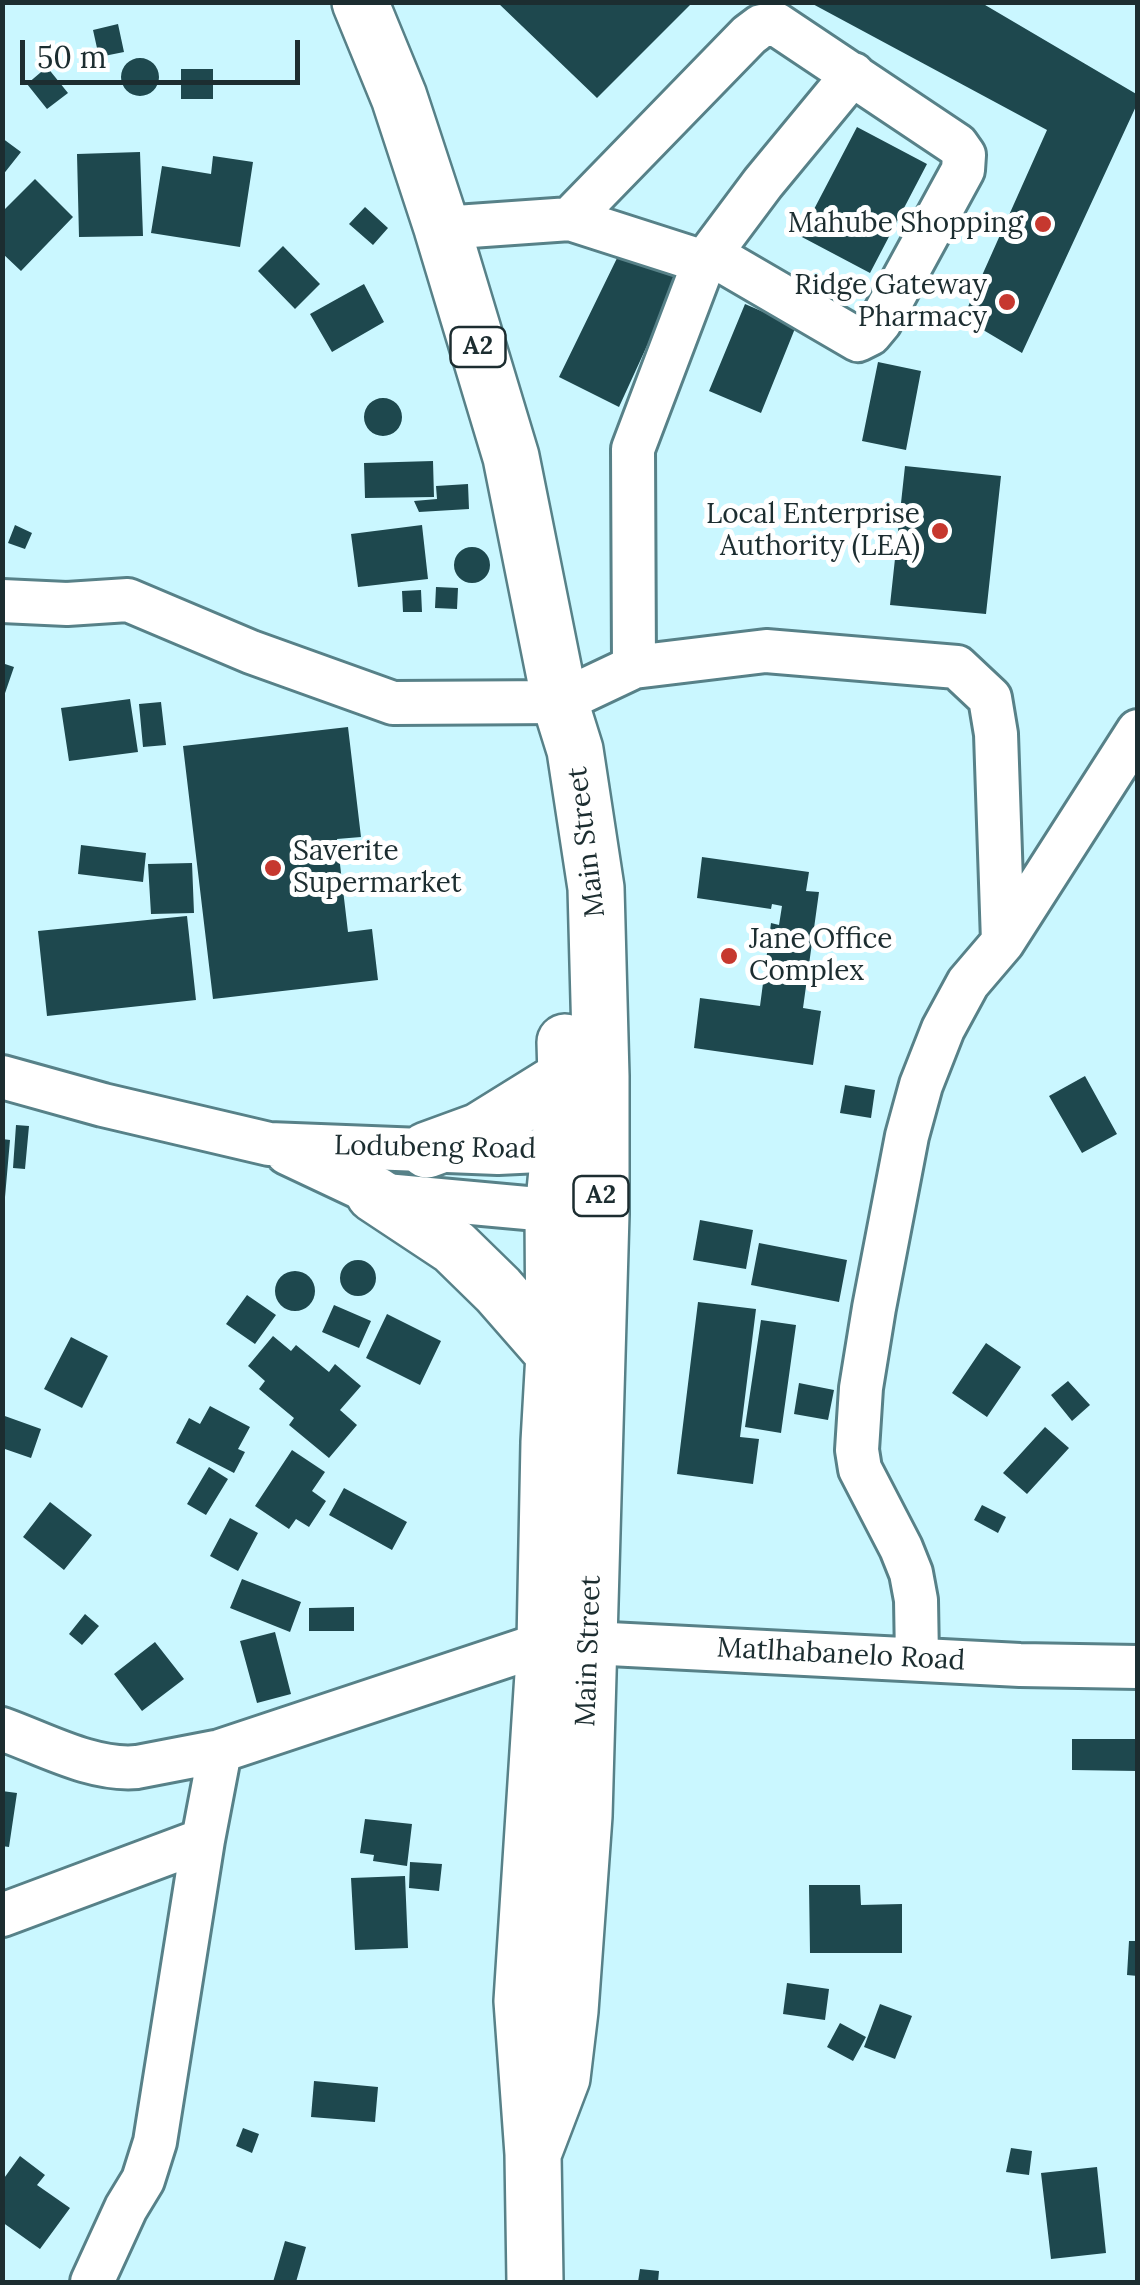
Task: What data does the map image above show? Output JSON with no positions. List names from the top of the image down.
{
  "streets": {
    "highway": ["A2", "Main Street"],
    "street": ["Lodubeng Road", "Matlhabanelo Road"]
  },
  "crossings": [
    ["Main Street", "Lodubeng Road"],
    ["Main Street", "Matlhabanelo Road"]
  ],
  "places": [
    "Mahube Shopping",
    "Ridge Gateway Pharmacy",
    "Local Enterprise Authority (LEA)",
    "Saverite Supermarket",
    "Jane Office Complex"
  ],
  "scale_bar": "50 m"
}
